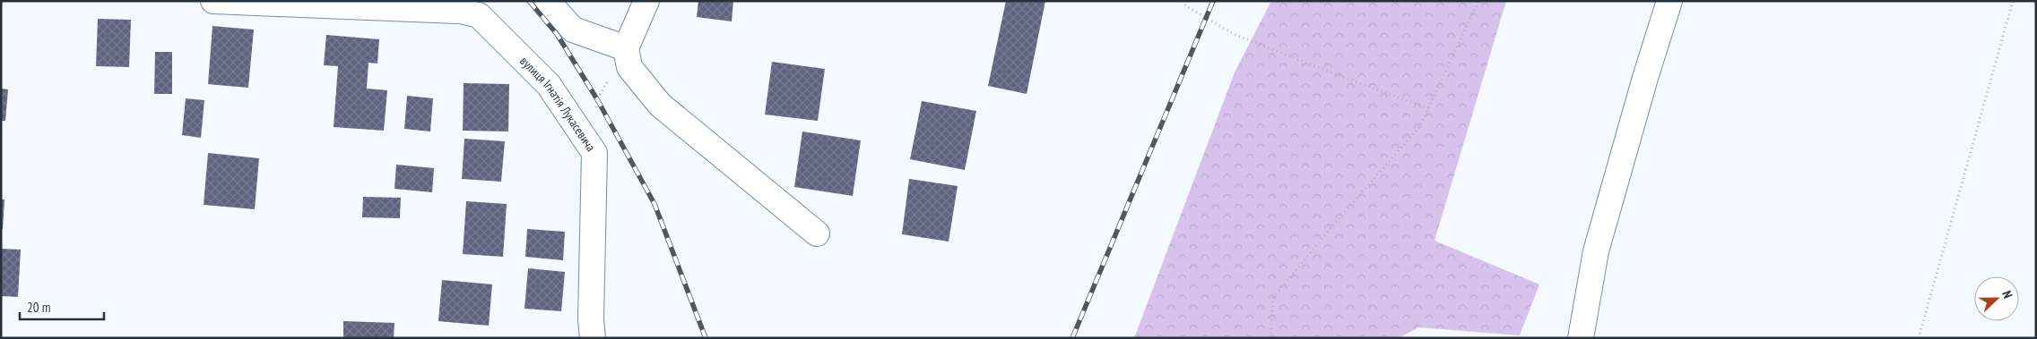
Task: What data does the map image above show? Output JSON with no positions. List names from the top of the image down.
{
  "streets": {
    "street": ["вулиця Ігнатія Лукасевича"]
  },
  "scale_bar": "20 m",
  "north": "right"
}
